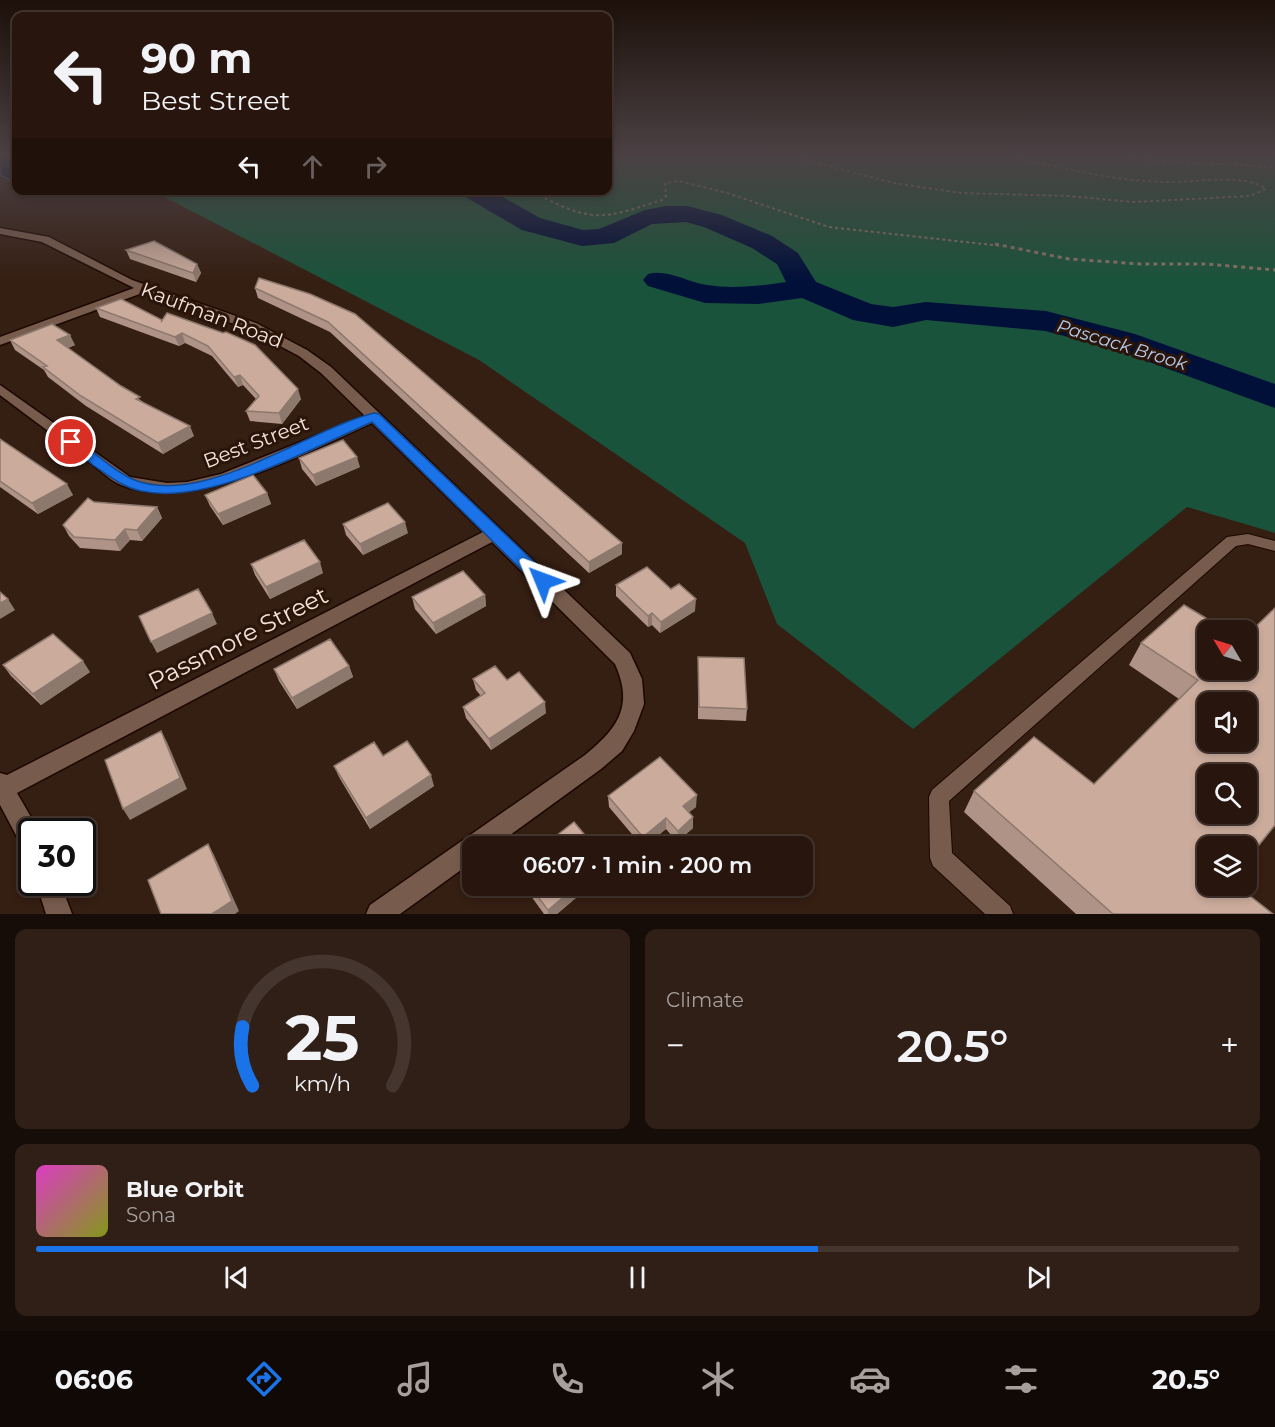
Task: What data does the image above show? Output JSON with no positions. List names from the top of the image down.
{
  "streets": {
    "street": ["Kaufman Road", "Best Street", "Passmore Street"]
  },
  "crossings": [
    ["Kaufman Road", "Best Street"],
    ["Kaufman Road", "Passmore Street"]
  ],
  "water": ["Pascack Brook"],
  "north": "top left",
  "page": {
    "turn": ["90 m", "Best Street"],
    "limit": "30",
    "trip": "06:07 · 1 min · 200 m",
    "tile": "Climate",
    "heat": ["−", "20.5°", "+"],
    "song": ["Blue Orbit", "Sona"],
    "tabs": ["06:06", "20.5°"],
    "gauge": ["25", "km/h"]
  }
}
